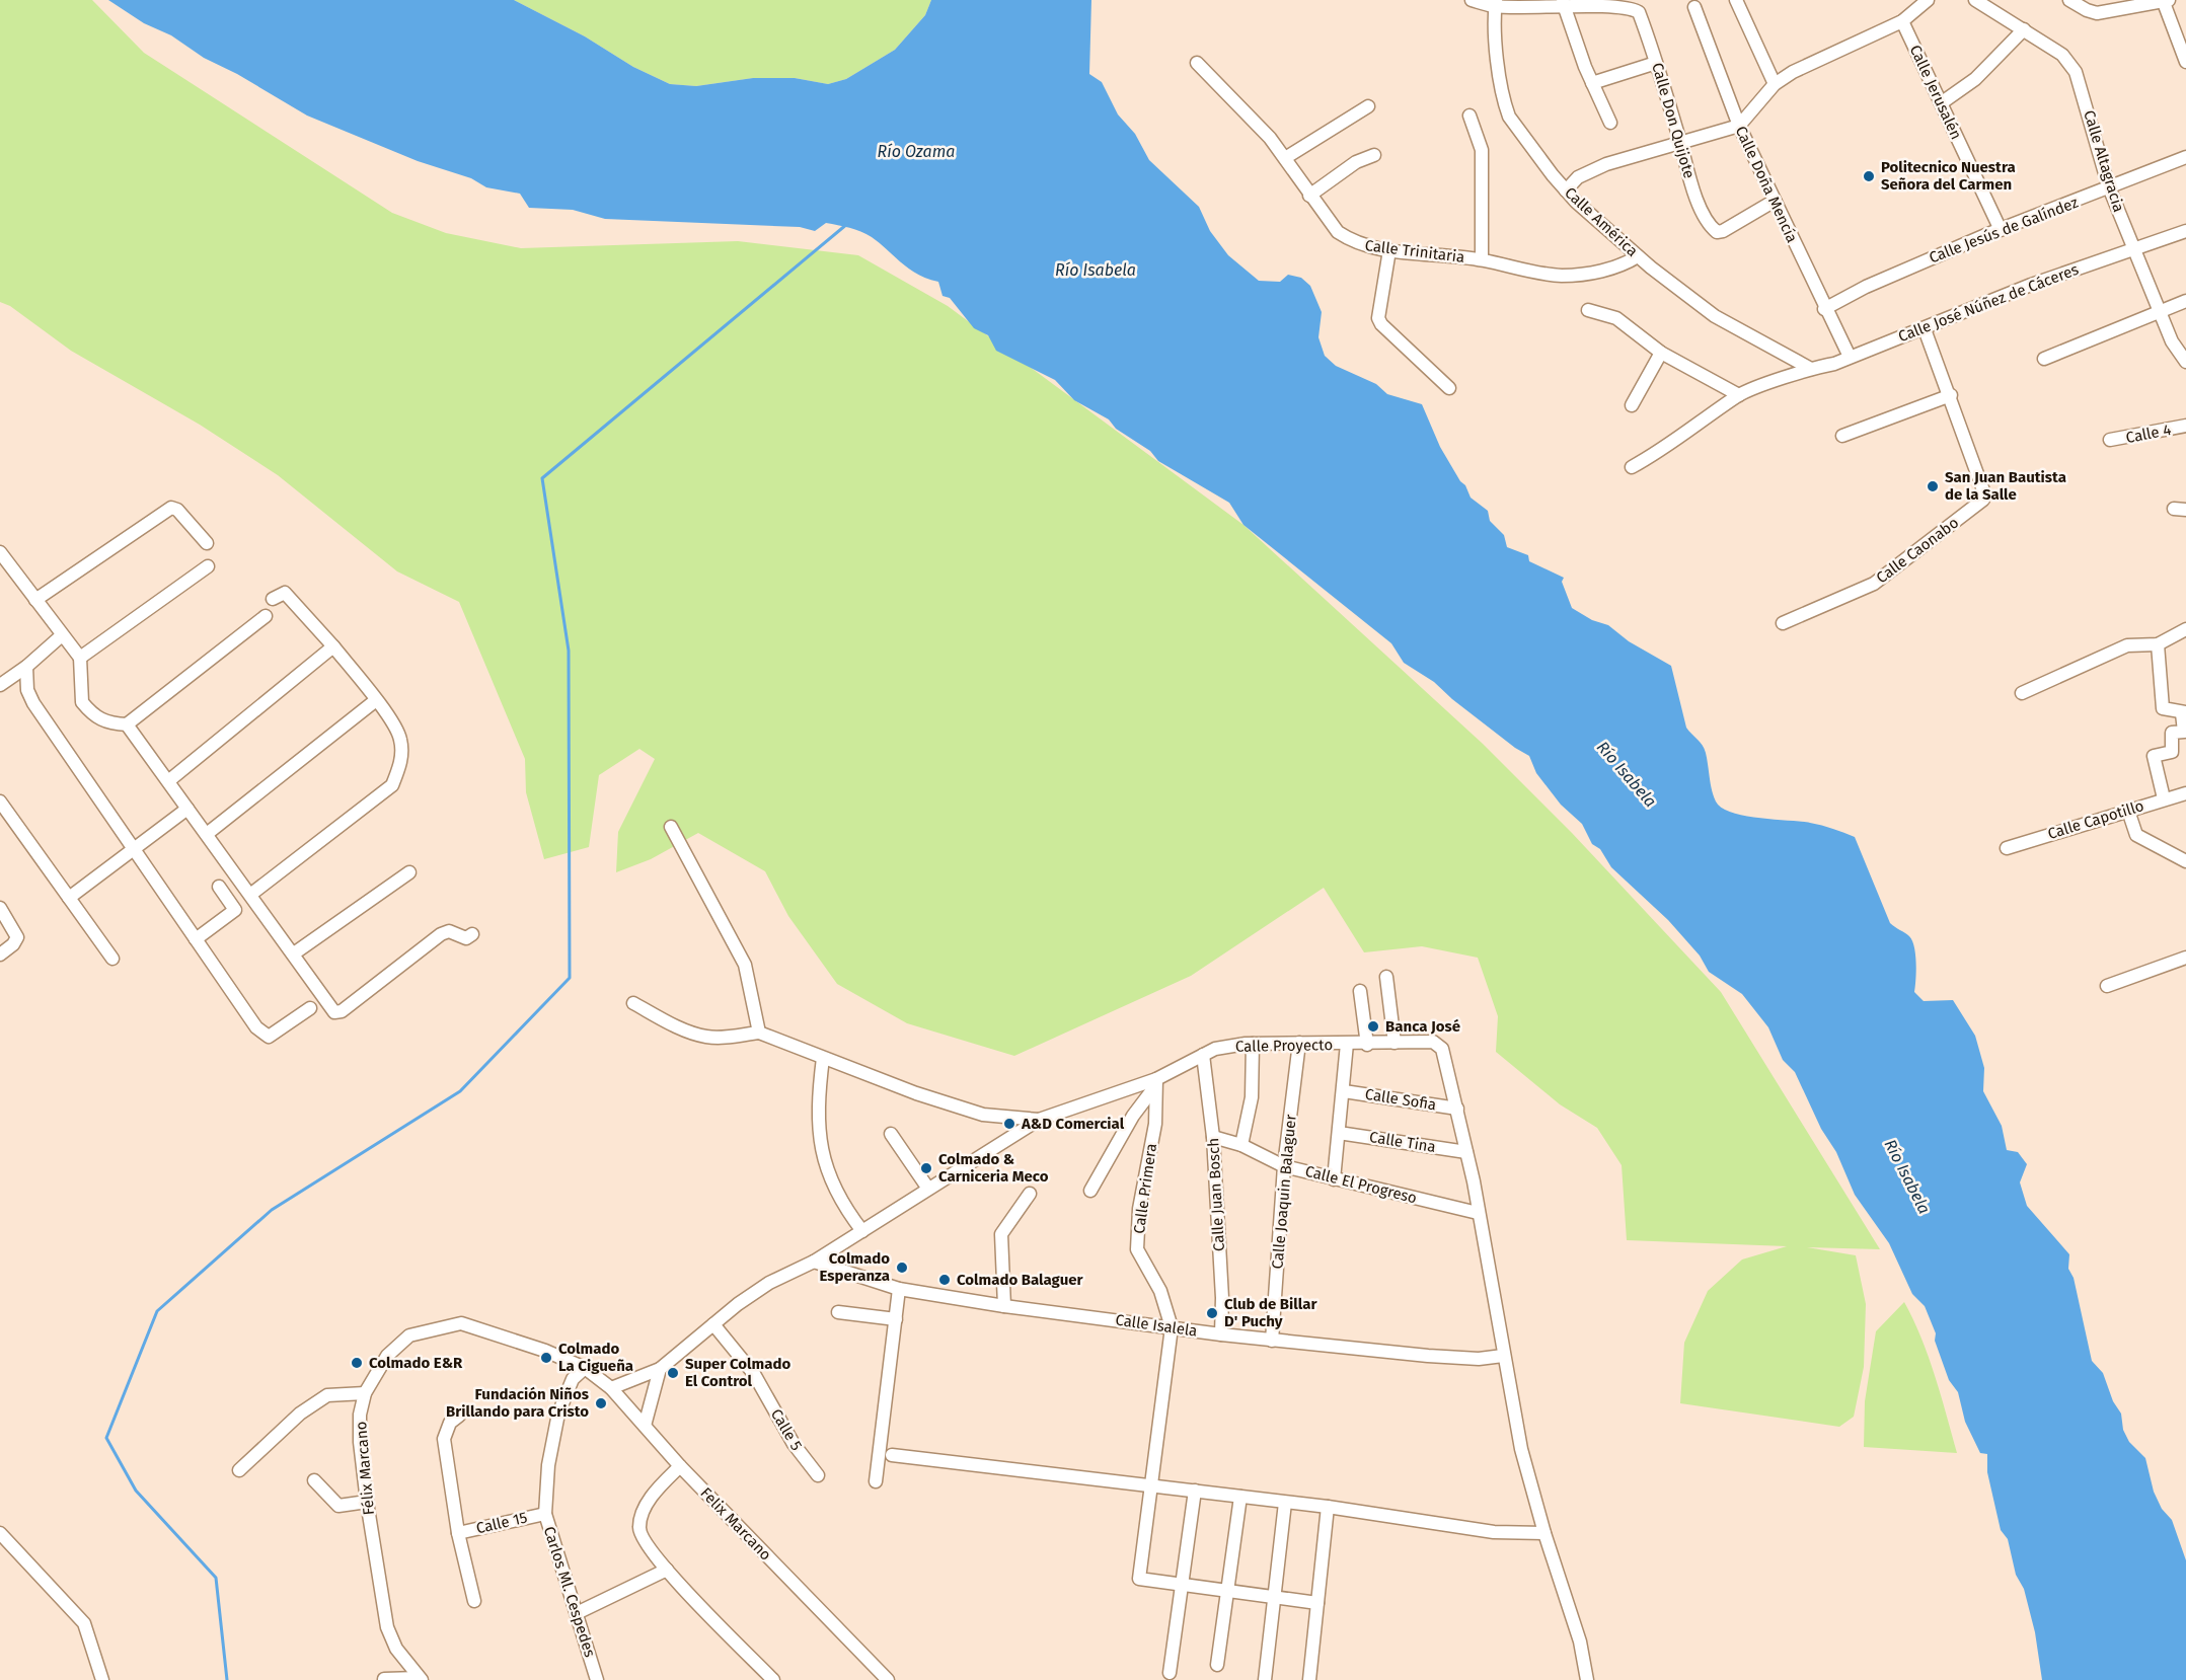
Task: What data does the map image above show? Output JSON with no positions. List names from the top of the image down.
{
  "streets": {
    "street": [
      "Calle Jerusalén",
      "Calle Don Quijote",
      "Calle Altagracia",
      "Calle Doña Mencía",
      "Calle América",
      "Calle Jesús de Galíndez",
      "Calle Trinitaria",
      "Calle José Núñez de Cáceres",
      "Calle 4",
      "Calle Caonabo",
      "Calle Capotillo",
      "Calle Proyecto",
      "Calle Sofia",
      "Calle Tina",
      "Calle El Progreso",
      "Calle Primera",
      "Calle Joaquin Balaguer",
      "Calle Juan Bosch",
      "Calle Isalela",
      "Calle 5",
      "Félix Marcano",
      "Calle 15",
      "Felix Marcano",
      "Carlos Ml. Cespedes"
    ]
  },
  "crossings": [
    ["Calle Jerusalén", "Calle Jesús de Galíndez"],
    ["Calle Don Quijote", "Calle Doña Mencía"],
    ["Calle Altagracia", "Calle Jesús de Galíndez"],
    ["Calle Altagracia", "Calle José Núñez de Cáceres"],
    ["Calle Doña Mencía", "Calle Jesús de Galíndez"],
    ["Calle Doña Mencía", "Calle José Núñez de Cáceres"],
    ["Calle América", "Calle Trinitaria"],
    ["Calle América", "Calle José Núñez de Cáceres"],
    ["Calle José Núñez de Cáceres", "Calle Caonabo"],
    ["Calle Proyecto", "Calle Sofia"],
    ["Calle Proyecto", "Calle Primera"],
    ["Calle Proyecto", "Calle Joaquin Balaguer"],
    ["Calle Proyecto", "Calle Juan Bosch"],
    ["Calle Proyecto", "Calle Isalela"],
    ["Calle Proyecto", "Calle 5"],
    ["Calle Proyecto", "Felix Marcano"],
    ["Calle El Progreso", "Calle Joaquin Balaguer"],
    ["Calle El Progreso", "Calle Juan Bosch"],
    ["Calle Primera", "Calle Isalela"],
    ["Calle Joaquin Balaguer", "Calle Isalela"],
    ["Calle Juan Bosch", "Calle Isalela"],
    ["Félix Marcano", "Felix Marcano"],
    ["Félix Marcano", "Carlos Ml. Cespedes"],
    ["Calle 15", "Carlos Ml. Cespedes"],
    ["Felix Marcano", "Carlos Ml. Cespedes"]
  ],
  "water": ["Río Ozama", "Río Isabela"],
  "places": [
    "Politecnico Nuestra Señora del Carmen",
    "San Juan Bautista de la Salle",
    "Banca José",
    "A&D Comercial",
    "Colmado & Carniceria Meco",
    "Colmado Esperanza",
    "Colmado Balaguer",
    "Club de Billar D' Puchy",
    "Colmado La Cigueña",
    "Colmado E&R",
    "Super Colmado El Control",
    "Fundación Niños Brillando para Cristo"
  ]
}
